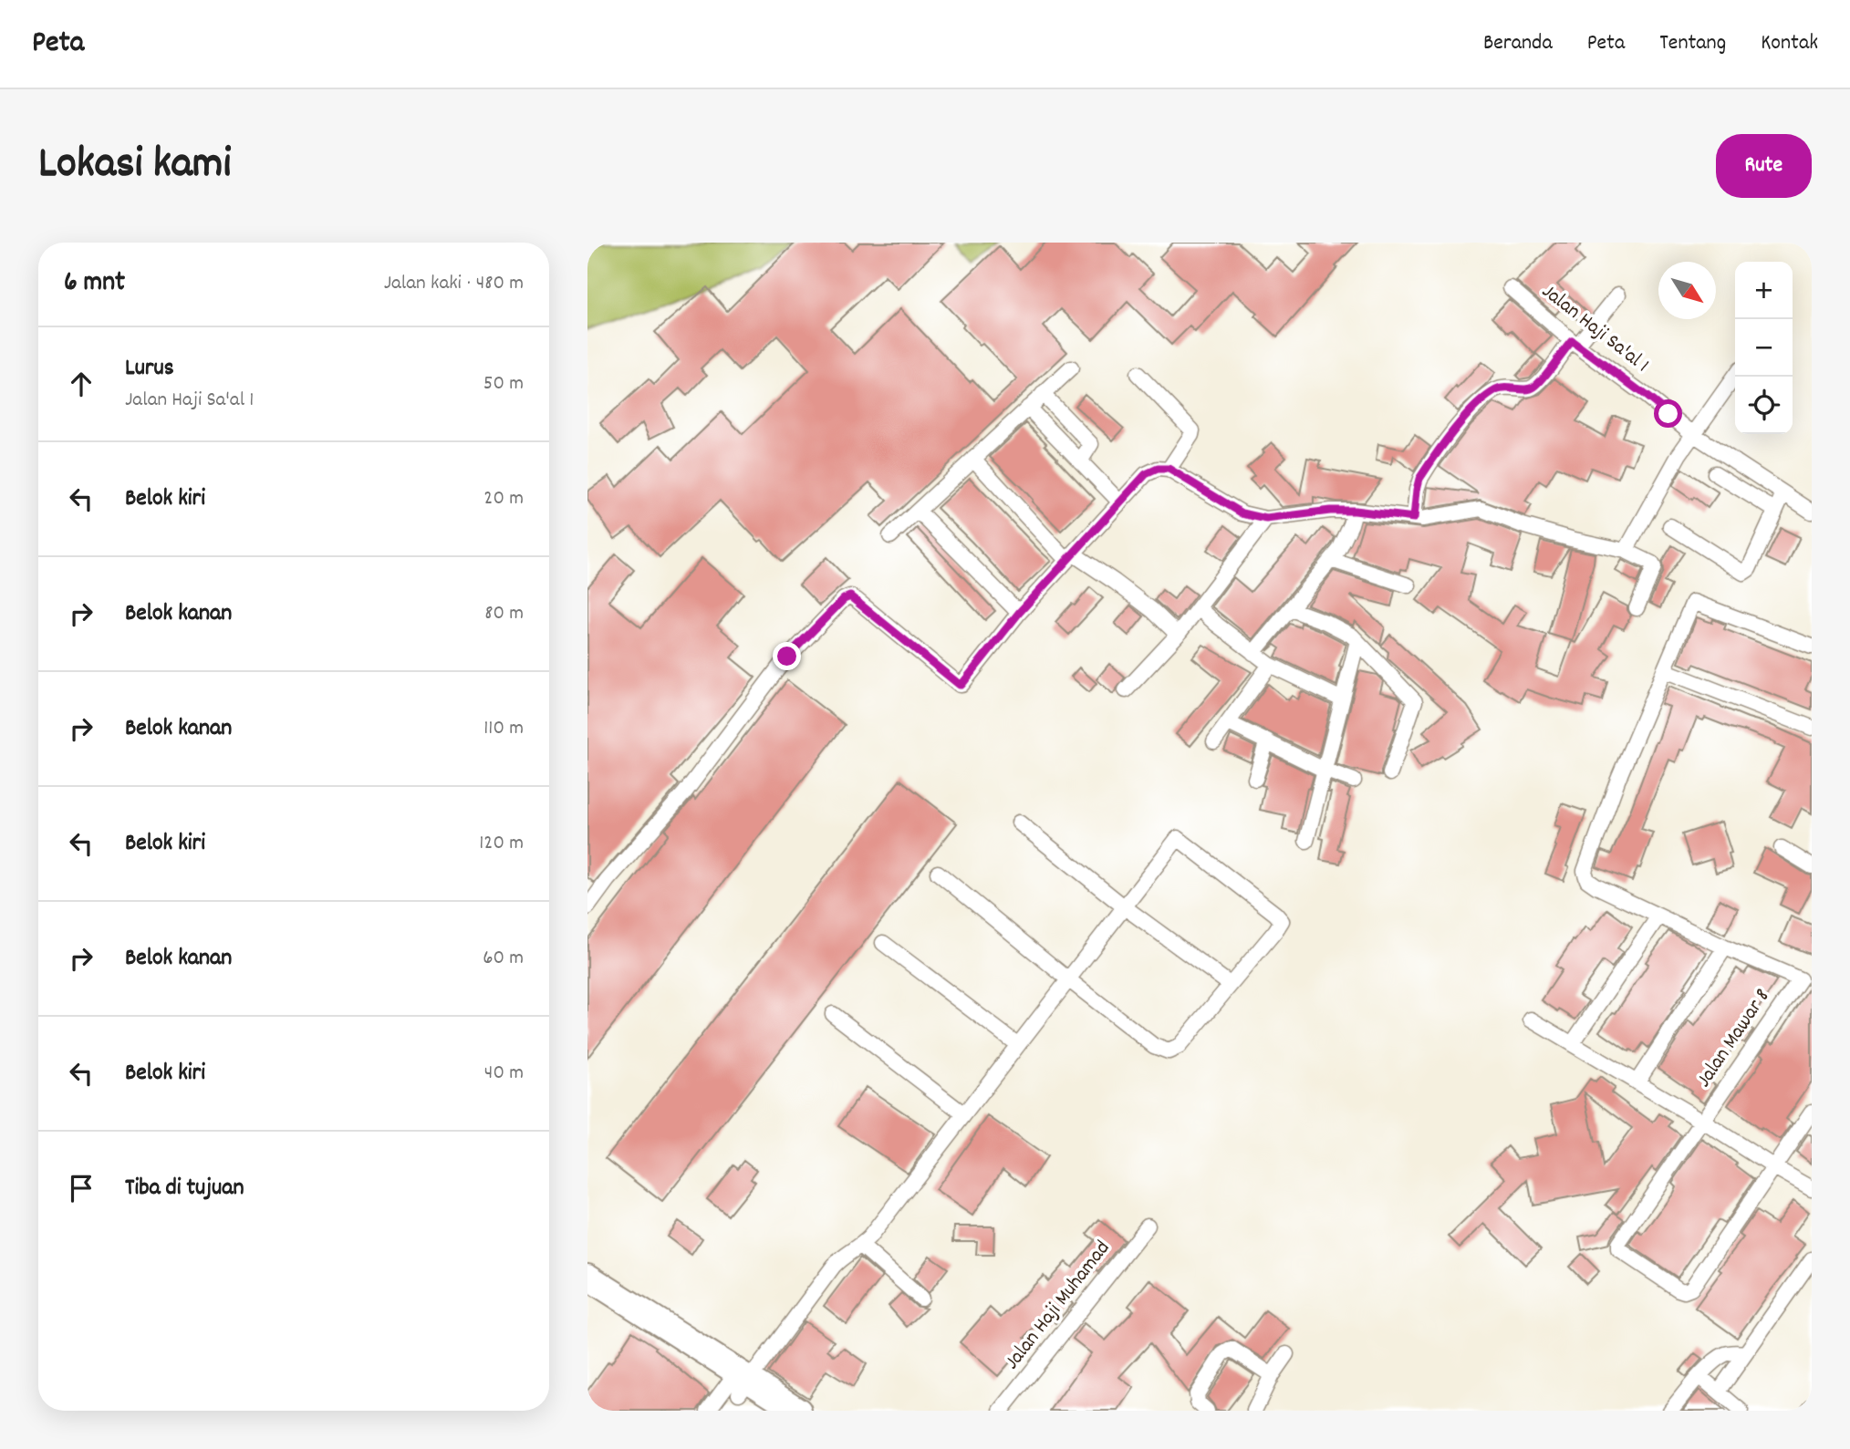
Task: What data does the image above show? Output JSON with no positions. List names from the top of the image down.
{
  "streets": {
    "street": ["Jalan Haji Sa'al 1", "Jalan Mawar 8", "Jalan Haji Muhamad"]
  },
  "north": "bottom right",
  "page": {
    "header": "Peta",
    "nav": [
      "Beranda",
      "Peta",
      "Tentang",
      "Kontak"
    ],
    "title": "Lokasi kami",
    "buttons": "Rute",
    "heading": ["6 mnt", "Jalan kaki · 480 m"],
    "map_buttons": ["+", "−"],
    "list": [
      ["Lurus", "Jalan Haji Sa'al 1", "50 m"],
      ["Belok kiri", "20 m"],
      ["Belok kanan", "80 m"],
      ["Belok kanan", "110 m"],
      ["Belok kiri", "120 m"],
      ["Belok kanan", "60 m"],
      ["Belok kiri", "40 m"],
      "Tiba di tujuan"
    ]
  }
}
